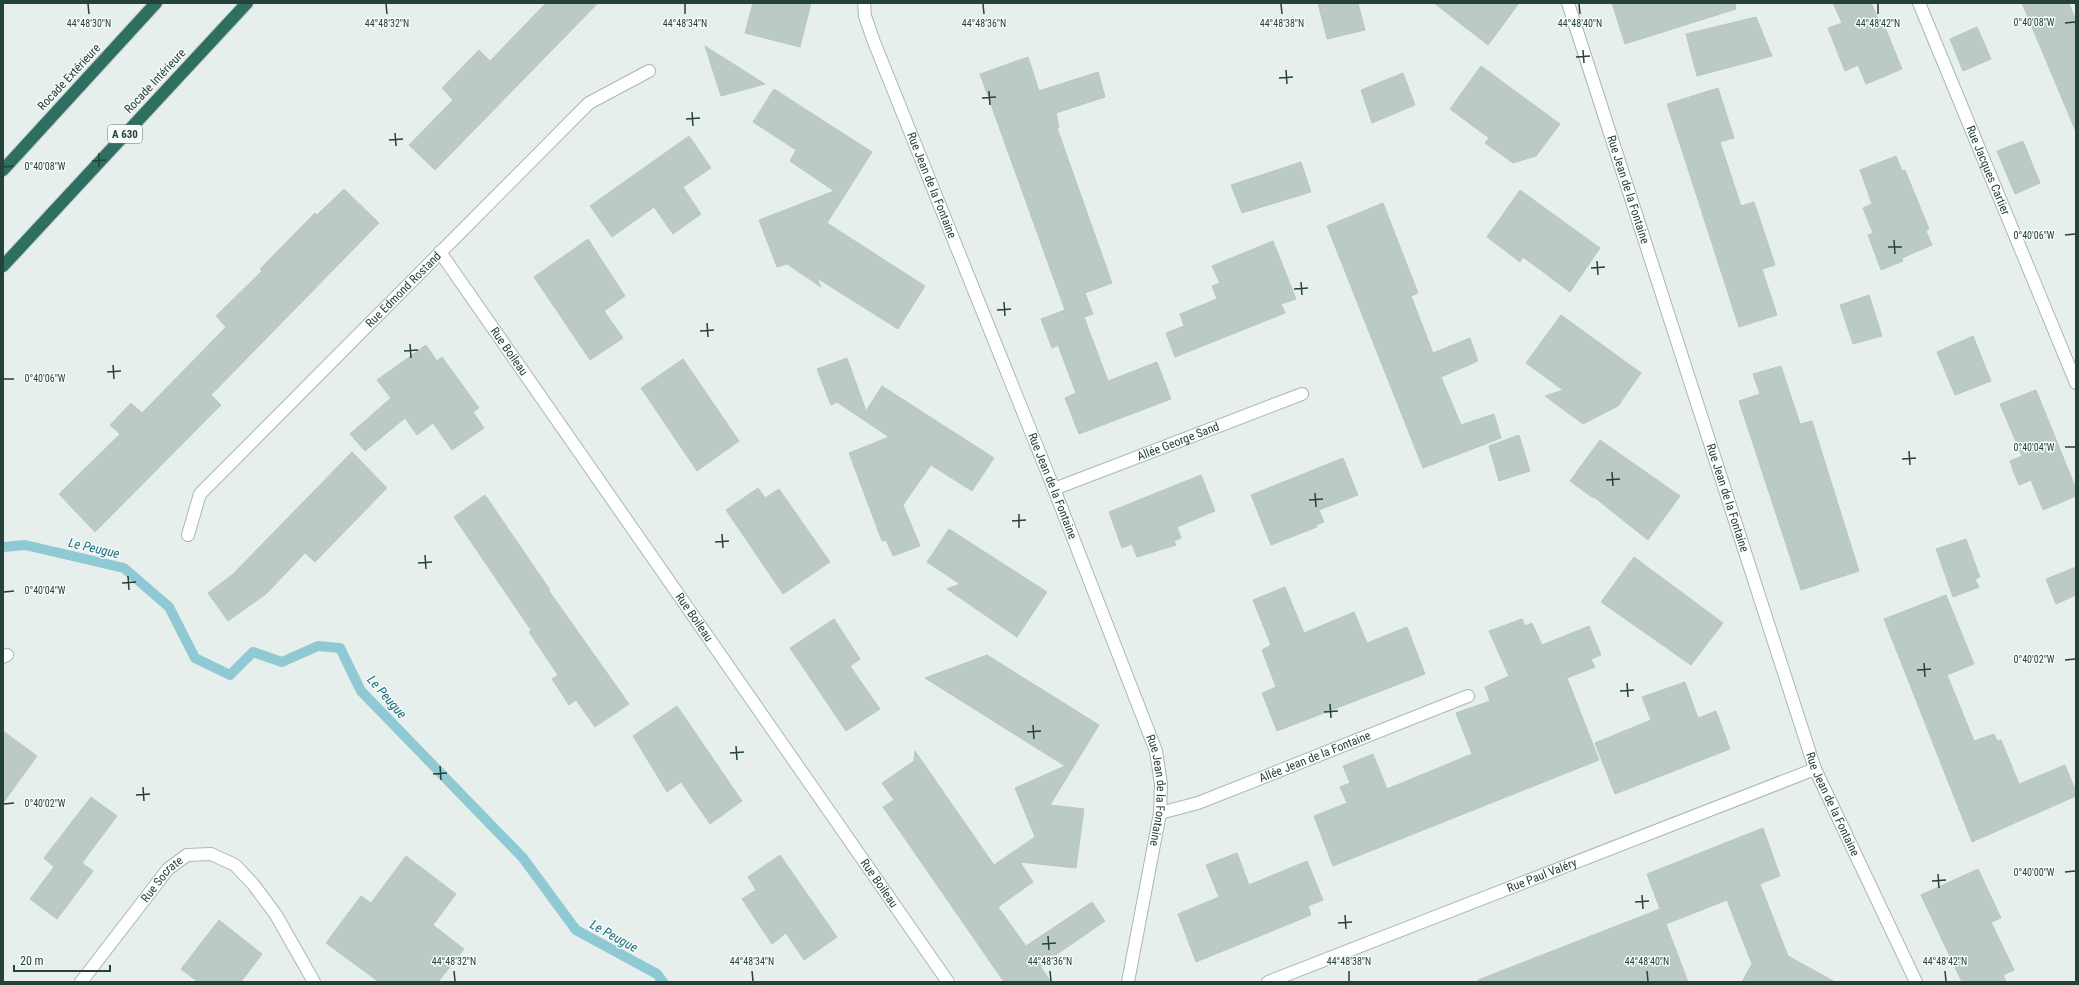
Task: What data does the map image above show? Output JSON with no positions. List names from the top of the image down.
{
  "streets": {
    "highway": ["Rocade Extérieure", "Rocade Intérieure", "A 630"],
    "street": [
      "Rue Jacques Cartier",
      "Rue Jean de la Fontaine",
      "Rue Edmond Rostand",
      "Rue Boileau",
      "Allée George Sand",
      "Allée Jean de la Fontaine",
      "Rue Paul Valéry",
      "Rue Socrate"
    ]
  },
  "crossings": [
    ["Rue Jean de la Fontaine", "Allée George Sand"],
    ["Rue Jean de la Fontaine", "Allée Jean de la Fontaine"],
    ["Rue Jean de la Fontaine", "Rue Paul Valéry"],
    ["Rue Edmond Rostand", "Rue Boileau"]
  ],
  "water": ["Le Peugue"],
  "scale_bar": "20 m",
  "coordinates": [
    "0°40'08\"W",
    "44°48'30\"N",
    "44°48'32\"N",
    "44°48'34\"N",
    "44°48'36\"N",
    "44°48'38\"N",
    "44°48'40\"N",
    "44°48'42\"N",
    "0°40'06\"W",
    "0°40'04\"W",
    "0°40'02\"W",
    "0°40'00\"W"
  ]
}
